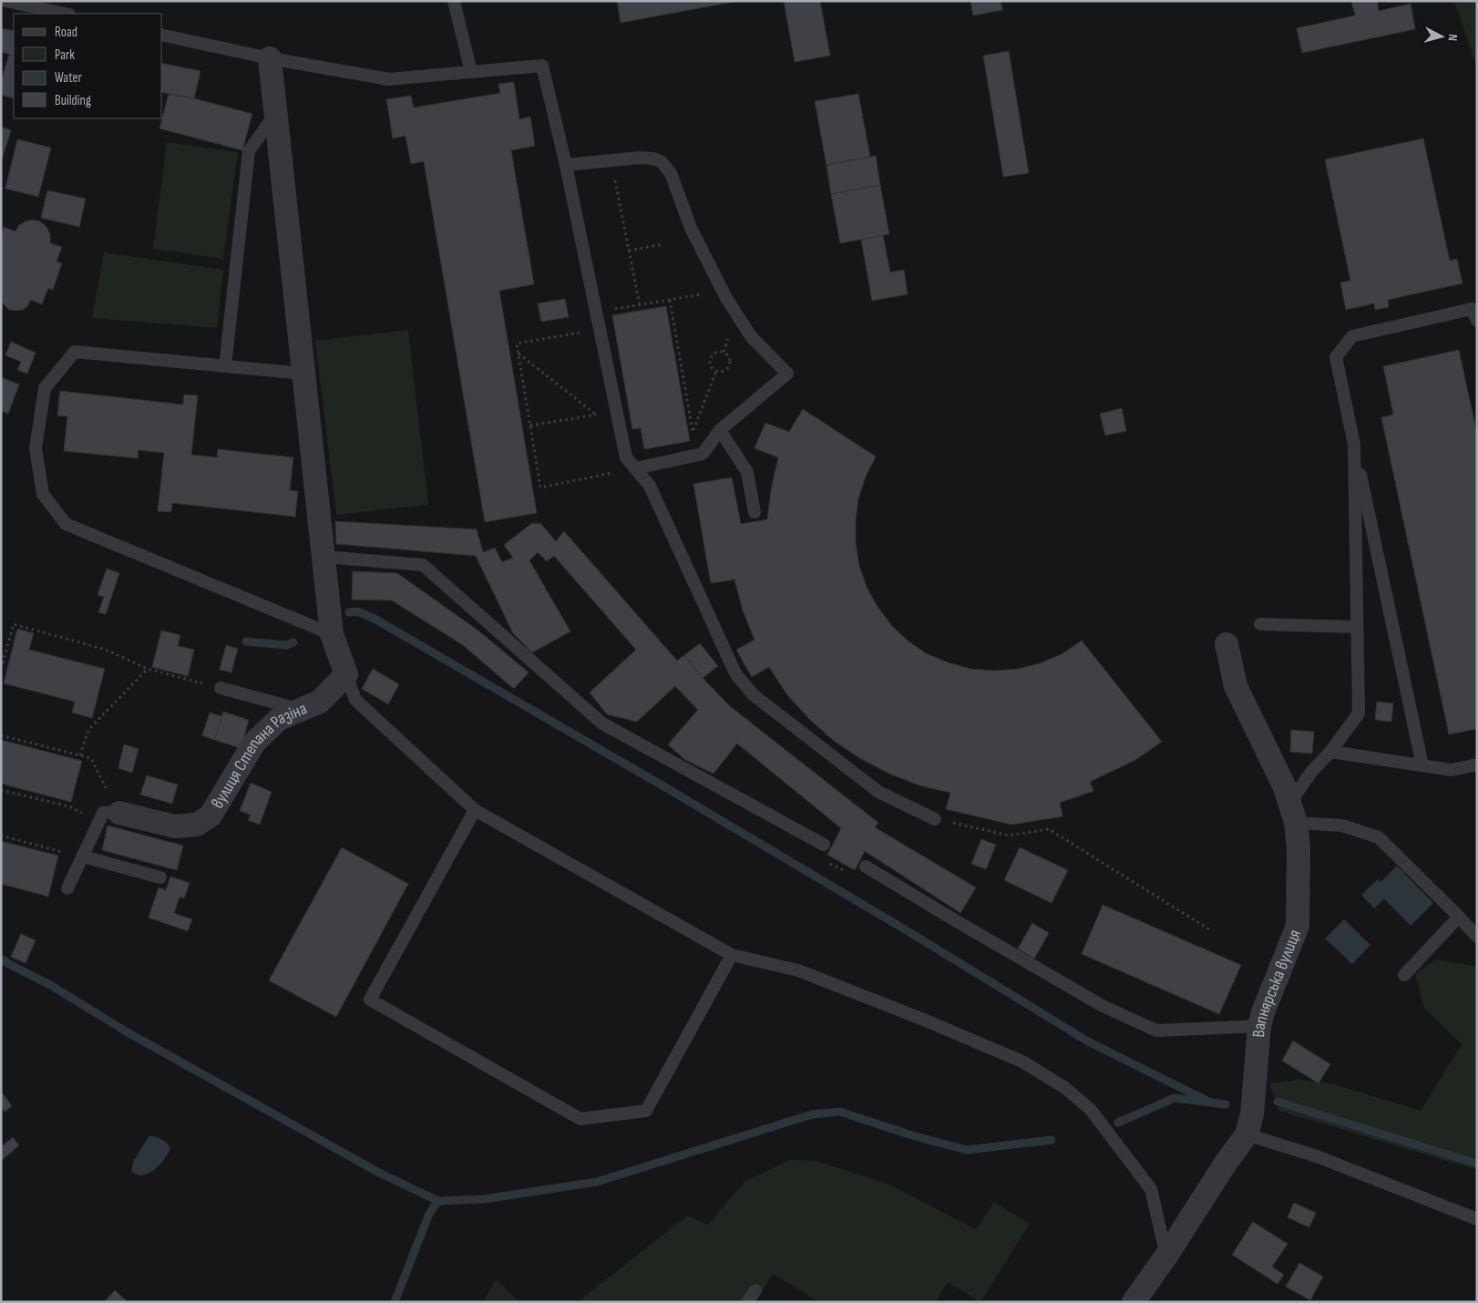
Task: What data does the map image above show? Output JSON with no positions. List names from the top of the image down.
{
  "streets": {
    "street": ["вулиця Степана Разіна", "Вапнярська вулиця"]
  },
  "legend": [
    "Road",
    "Park",
    "Water",
    "Building"
  ],
  "north": "right"
}
